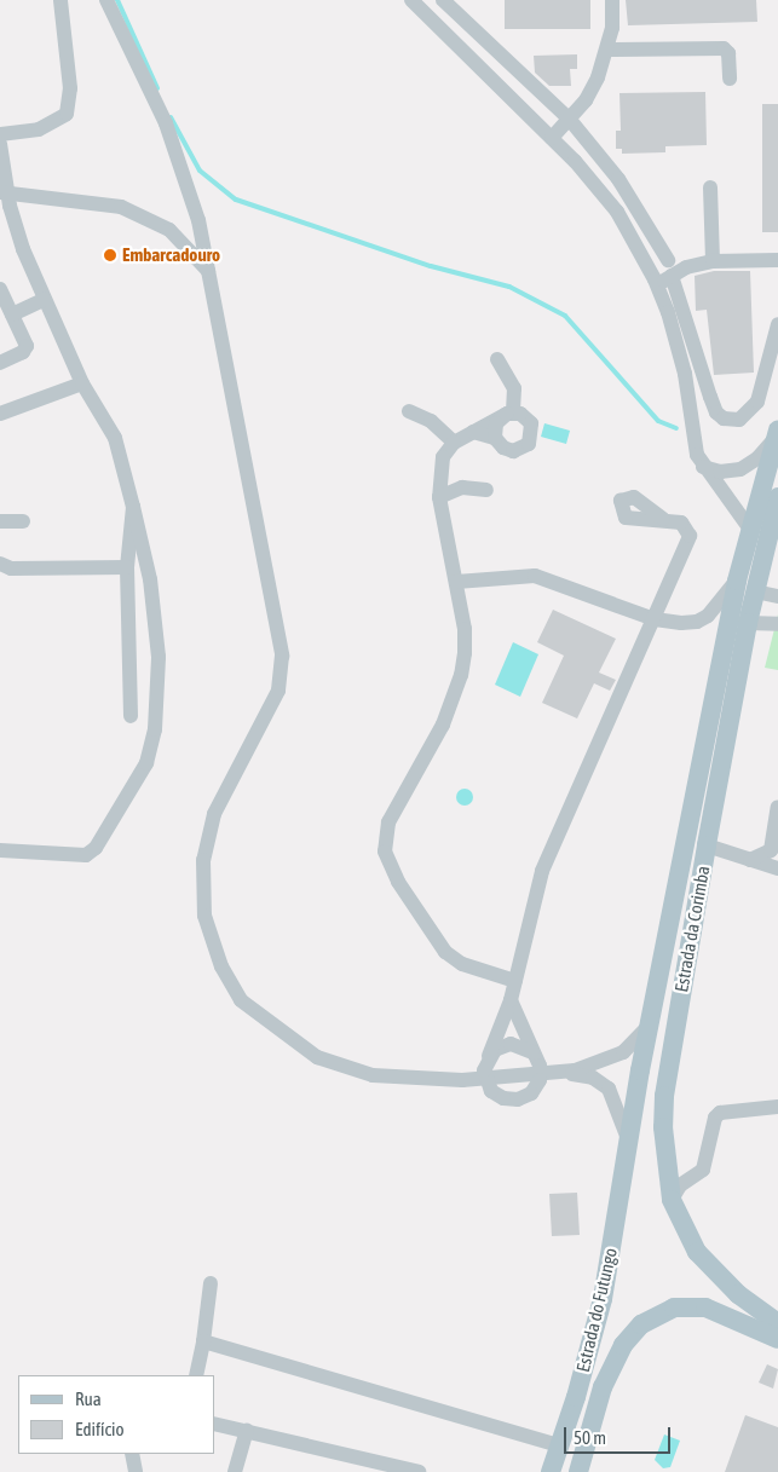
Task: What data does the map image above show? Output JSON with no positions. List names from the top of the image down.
{
  "streets": {
    "main road": ["Estrada da Corimba", "Estrada do Futungo"]
  },
  "crossings": [
    ["Estrada da Corimba", "Estrada do Futungo"]
  ],
  "places": ["Embarcadouro"],
  "legend": ["Rua", "Edifício"],
  "scale_bar": "50 m"
}
